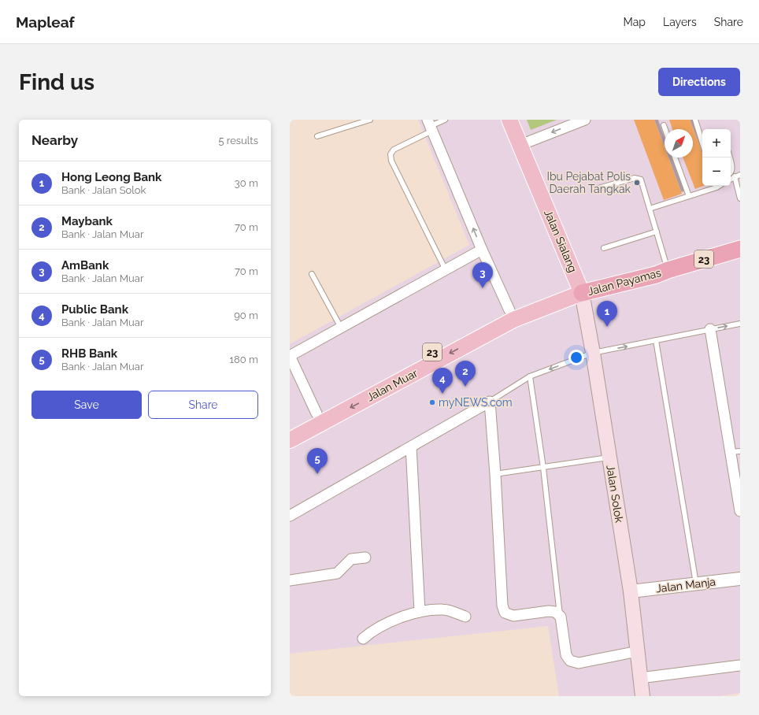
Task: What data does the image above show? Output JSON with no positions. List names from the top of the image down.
{
  "streets": {
    "highway": ["23", "Jalan Payamas"],
    "main road": ["Jalan Sialang", "Jalan Muar", "Jalan Solok"],
    "street": ["Jalan Manja"]
  },
  "crossings": [
    ["Jalan Sialang", "Jalan Payamas"],
    ["Jalan Sialang", "Jalan Muar"],
    ["Jalan Sialang", "Jalan Solok"],
    ["Jalan Payamas", "Jalan Muar"],
    ["Jalan Payamas", "Jalan Solok"],
    ["Jalan Muar", "Jalan Solok"],
    ["Jalan Solok", "Jalan Manja"]
  ],
  "places": ["Ibu Pejabat Polis Daerah Tangkak", "myNEWS.com"],
  "north": "top right",
  "page": {
    "header": "Mapleaf",
    "nav": ["Map", "Layers", "Share"],
    "buttons": [
      "Directions",
      ["Save", "Share"]
    ],
    "title": "Find us",
    "heading": ["Nearby", "5 results"],
    "map_buttons": ["+", "−"],
    "list": [
      {
        "mark": "1",
        "name": "Hong Leong Bank",
        "note": "Bank · Jalan Solok",
        "value": "30 m"
      },
      {
        "mark": "2",
        "name": "Maybank",
        "note": "Bank · Jalan Muar",
        "value": "70 m"
      },
      {
        "mark": "3",
        "name": "AmBank",
        "note": "Bank · Jalan Muar",
        "value": "70 m"
      },
      {
        "mark": "4",
        "name": "Public Bank",
        "note": "Bank · Jalan Muar",
        "value": "90 m"
      },
      {
        "mark": "5",
        "name": "RHB Bank",
        "note": "Bank · Jalan Muar",
        "value": "180 m"
      }
    ],
    "pins": [
      "3",
      "1",
      "2",
      "4",
      "5"
    ]
  }
}
